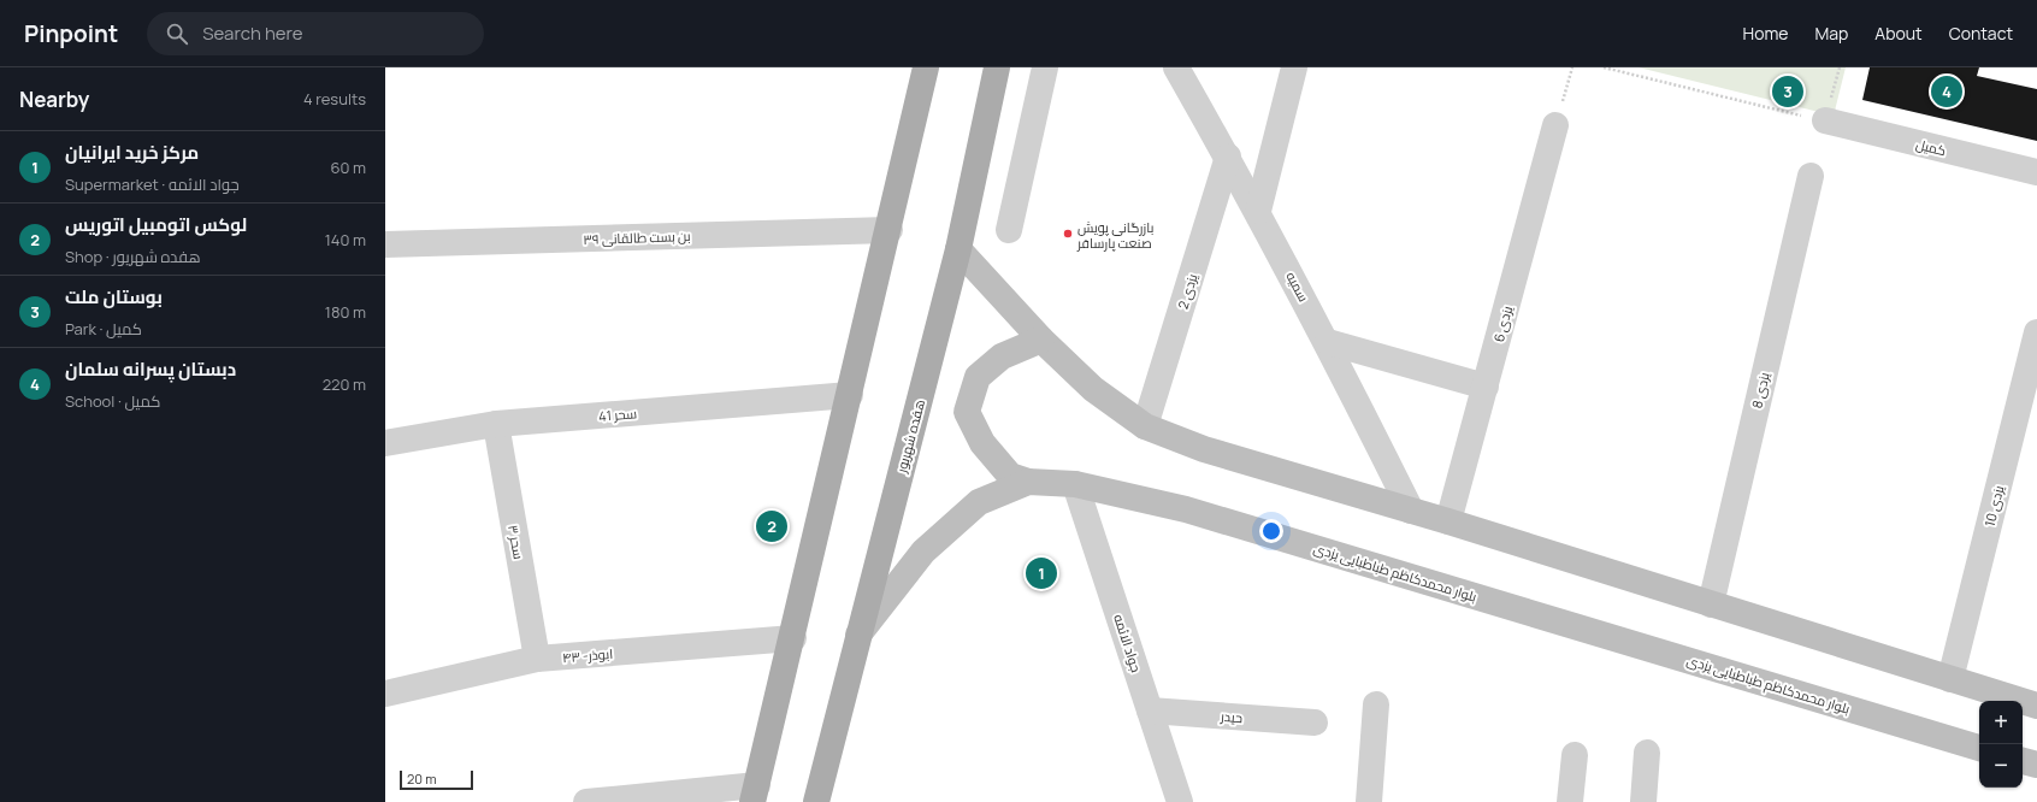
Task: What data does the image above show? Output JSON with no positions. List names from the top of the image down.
{
  "streets": {
    "main road": ["هفده شهریور", "بلوار محمدکاظم طباطبایی یزدی"],
    "street": [
      "کمیل",
      "بن‌ بست طالقانی ۳۹",
      "سمیه",
      "یزدی 2",
      "یزدی 6",
      "یزدی 8",
      "سحر 41",
      "یزدی 10",
      "سحر ۳",
      "جواد الائمه",
      "ابوذر- ۴۳",
      "حیدر"
    ]
  },
  "crossings": [
    ["سمیه", "یزدی 2"],
    ["سحر 41", "سحر ۳"],
    ["هفده شهریور", "بلوار محمدکاظم طباطبایی یزدی"],
    ["سحر ۳", "ابوذر- ۴۳"],
    ["بلوار محمدکاظم طباطبایی یزدی", "جواد الائمه"],
    ["جواد الائمه", "حیدر"]
  ],
  "places": ["بازرگانی پویش صنعت پارسافر"],
  "scale_bar": "20 m",
  "page": {
    "header": "Pinpoint",
    "search": "Search here",
    "nav": [
      "Home",
      "Map",
      "About",
      "Contact"
    ],
    "heading": ["Nearby", "4 results"],
    "pins": [
      "3",
      "4",
      "2",
      "1"
    ],
    "list": [
      {
        "mark": "1",
        "name": "مرکز خرید ایرانیان",
        "note": "Supermarket · جواد الائمه",
        "value": "60 m"
      },
      {
        "mark": "2",
        "name": "لوکس اتومبیل اتوریس",
        "note": "Shop · هفده شهریور",
        "value": "140 m"
      },
      {
        "mark": "3",
        "name": "بوستان ملت",
        "note": "Park · کمیل",
        "value": "180 m"
      },
      {
        "mark": "4",
        "name": "دبستان پسرانه سلمان",
        "note": "School · کمیل",
        "value": "220 m"
      }
    ],
    "map_buttons": ["+", "−"],
    "scale": "20 m"
  }
}
